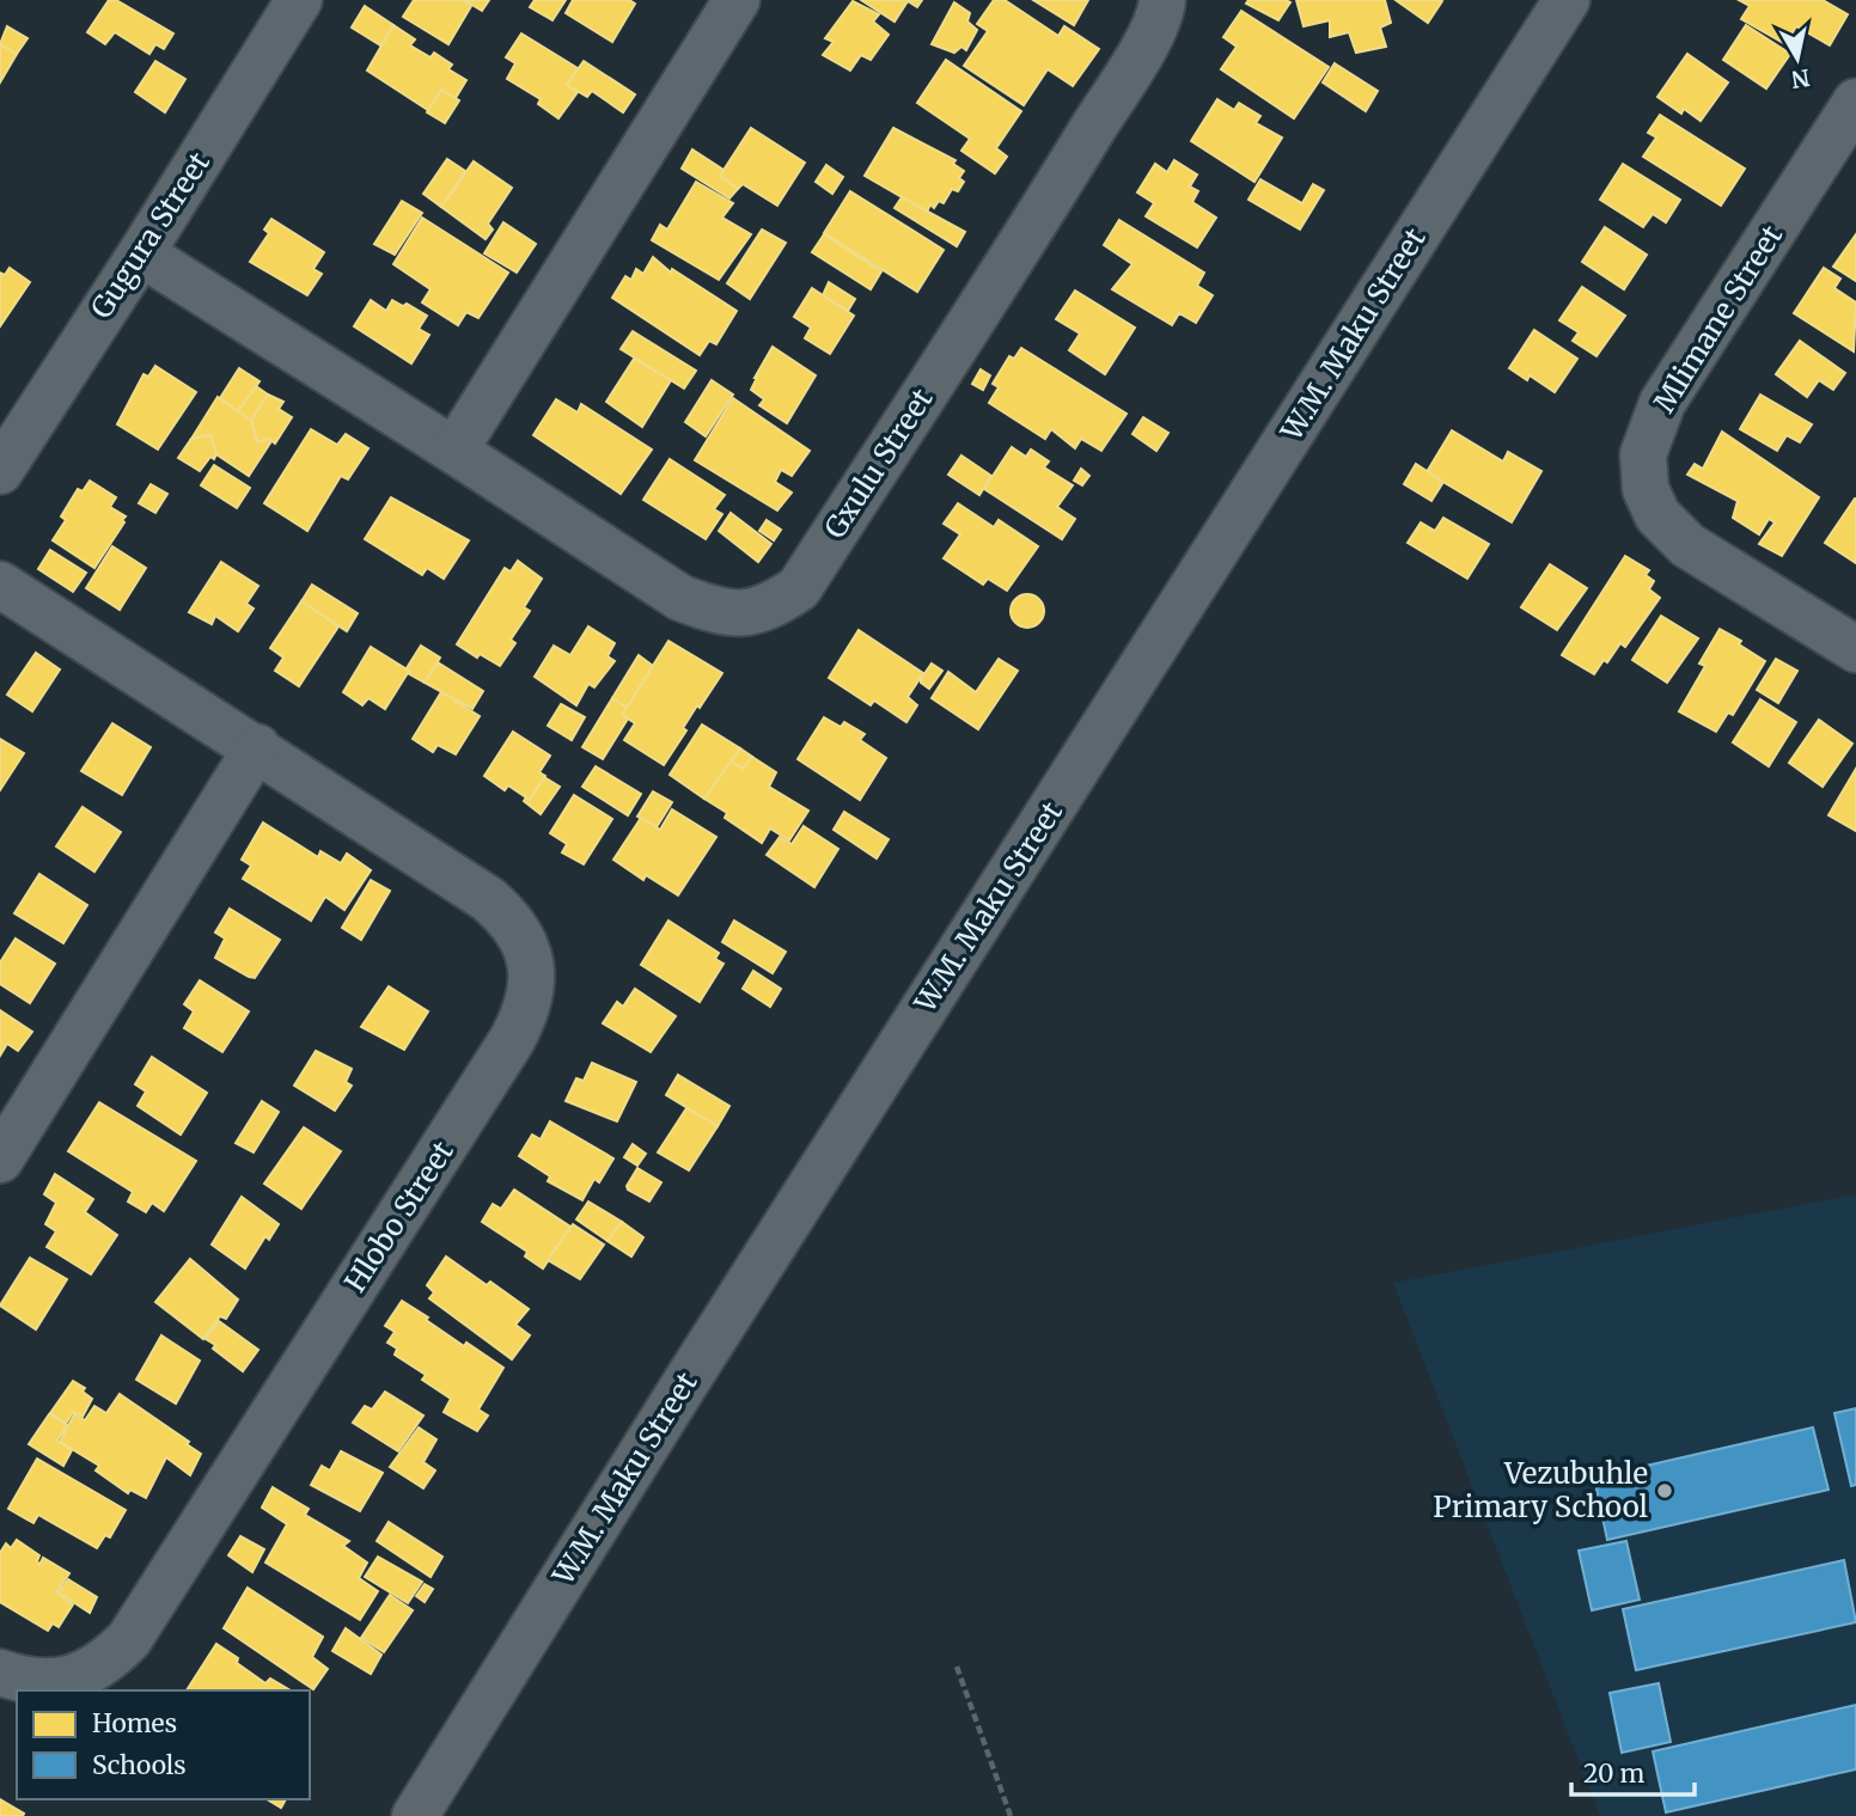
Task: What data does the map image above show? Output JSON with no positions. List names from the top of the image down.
{
  "streets": {
    "street": [
      "Gugura Street",
      "Mlimane Street",
      "W.M. Maku Street",
      "Gxulu Street",
      "Hlobo Street"
    ]
  },
  "crossings": [
    ["Gugura Street", "Gxulu Street"]
  ],
  "places": ["Vezubuhle Primary School"],
  "legend": ["Homes", "Schools"],
  "scale_bar": "20 m",
  "north": "bottom"
}
